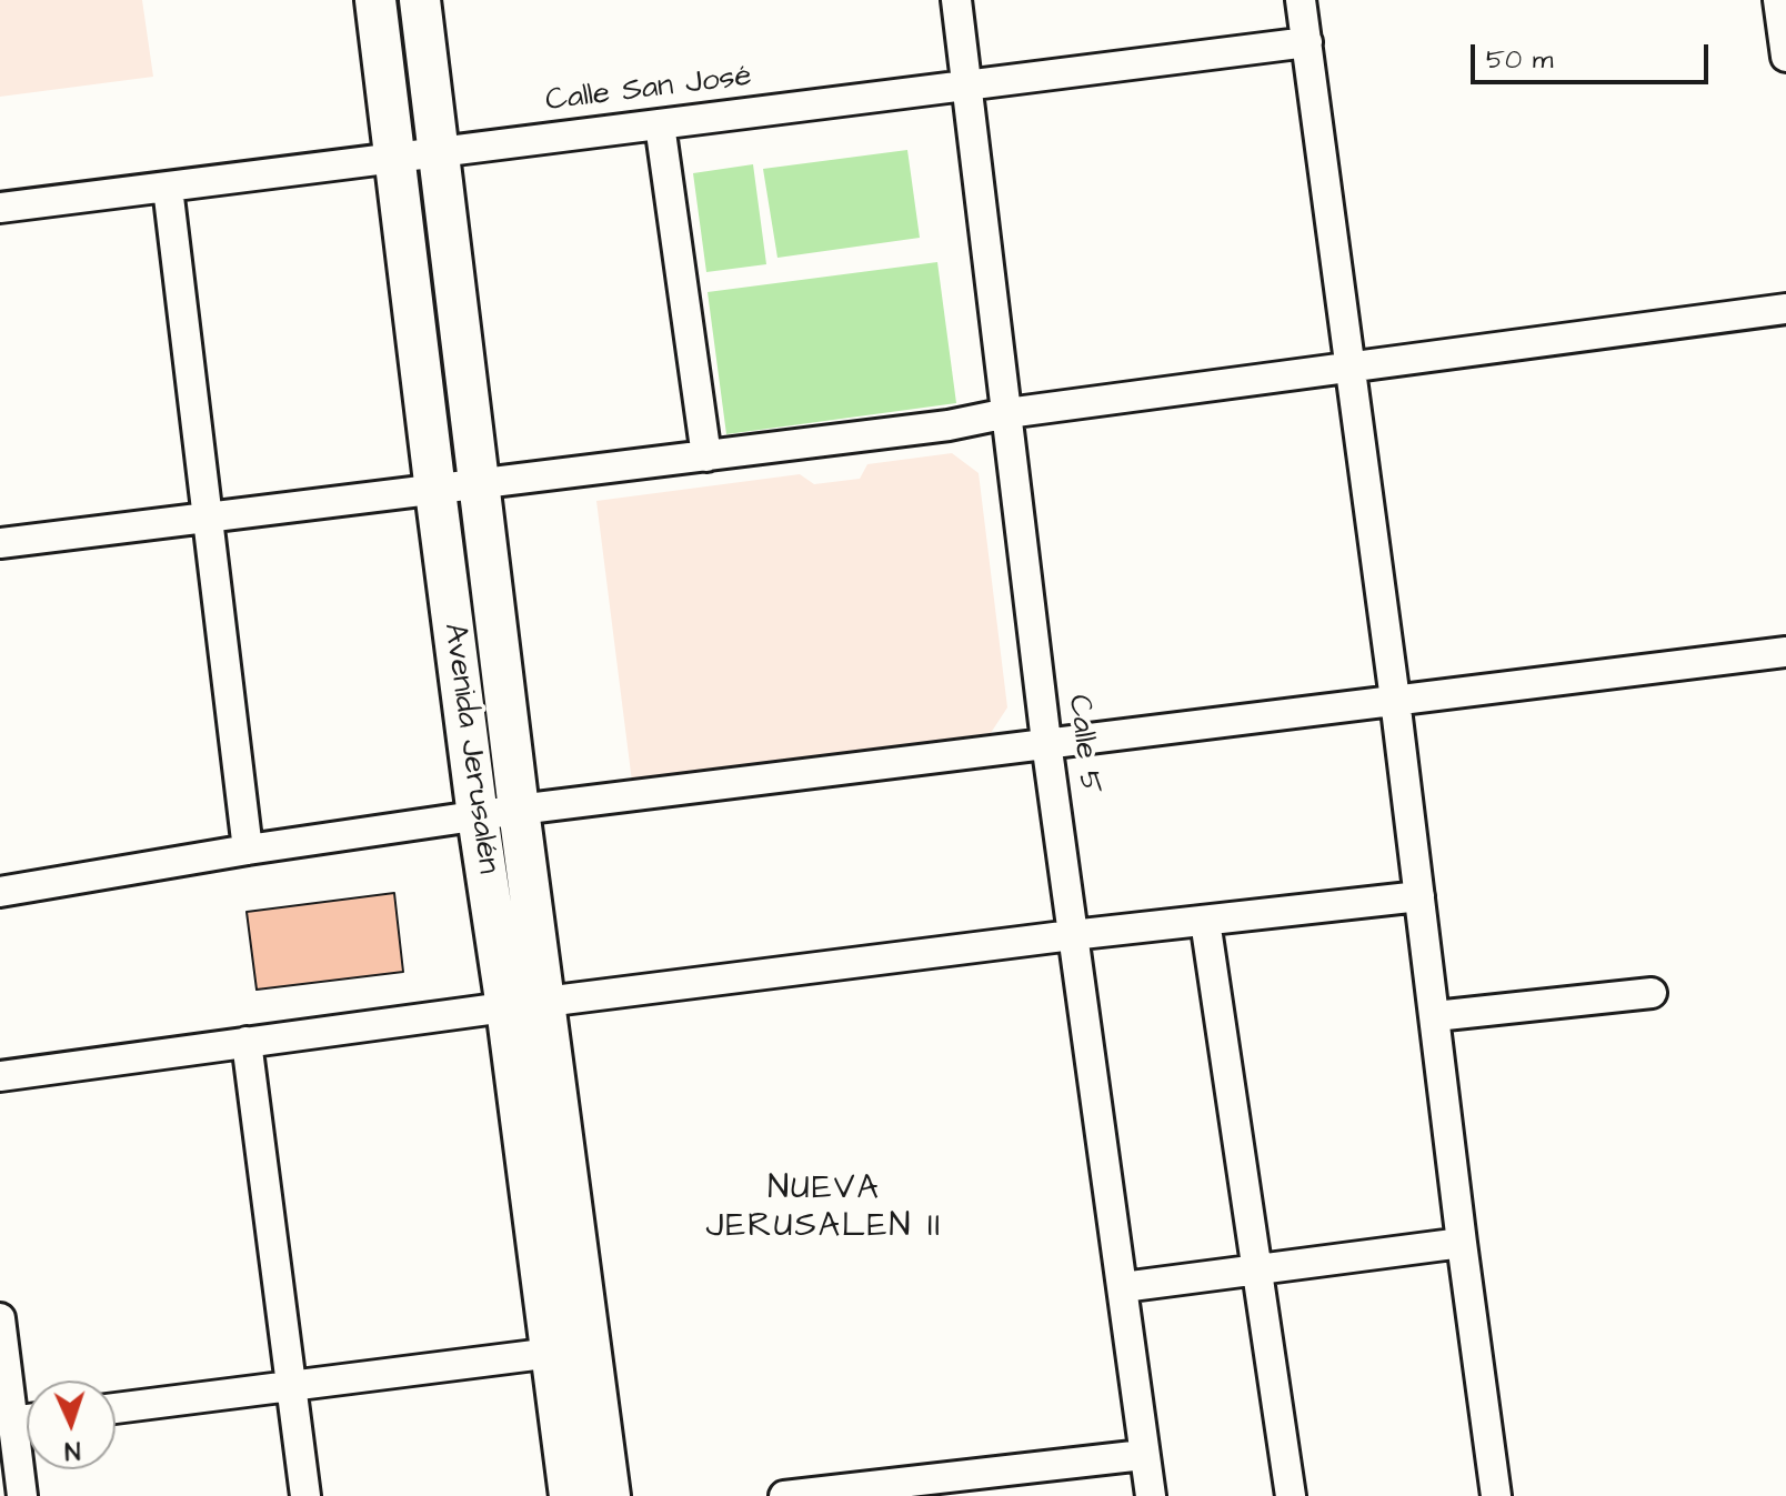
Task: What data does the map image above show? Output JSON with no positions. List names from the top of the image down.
{
  "streets": {
    "street": ["Calle San José", "Calle 5", "Avenida Jerusalén"]
  },
  "crossings": [
    ["Calle San José", "Calle 5"],
    ["Calle San José", "Avenida Jerusalén"]
  ],
  "districts": ["NUEVA JERUSALEN II"],
  "scale_bar": "50 m",
  "north": "bottom"
}
